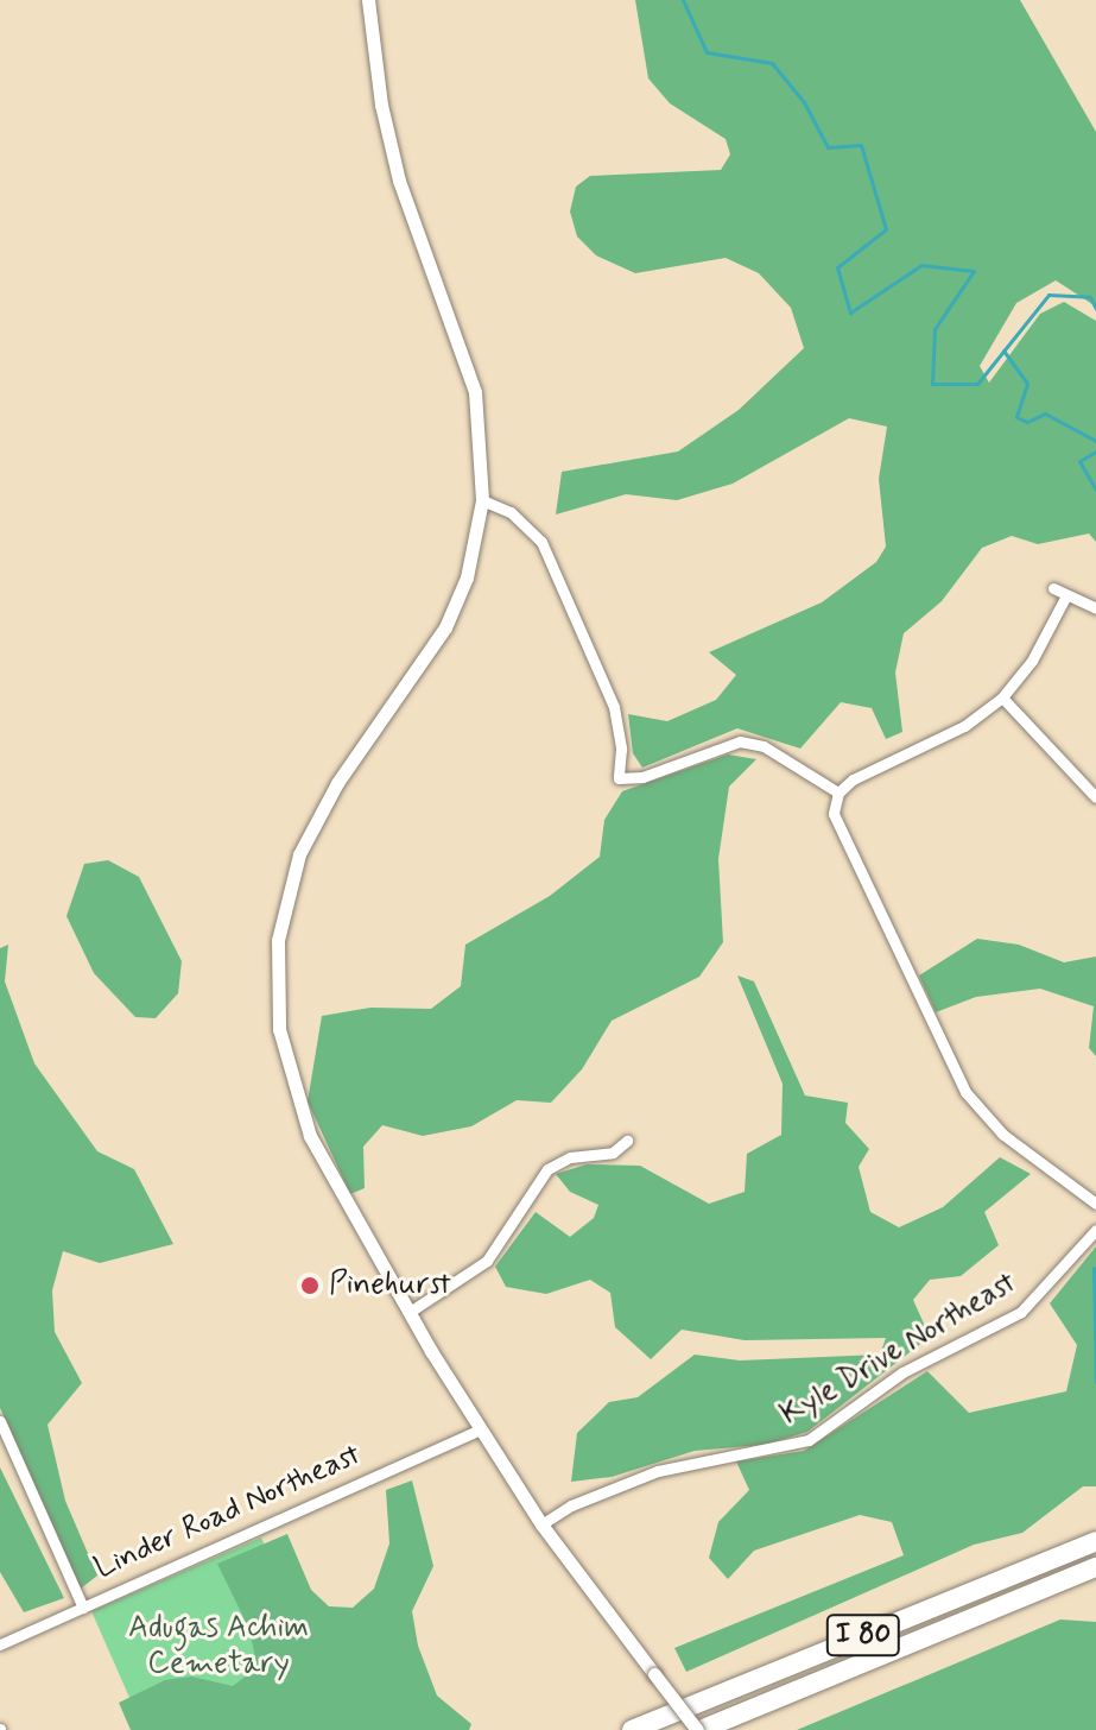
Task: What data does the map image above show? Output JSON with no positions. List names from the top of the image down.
{
  "streets": {
    "highway": ["I 80"],
    "street": ["Kyle Drive Northeast", "Linder Road Northeast"]
  },
  "parks": ["Adugas Achim Cemetary"],
  "places": ["Pinehurst"]
}
